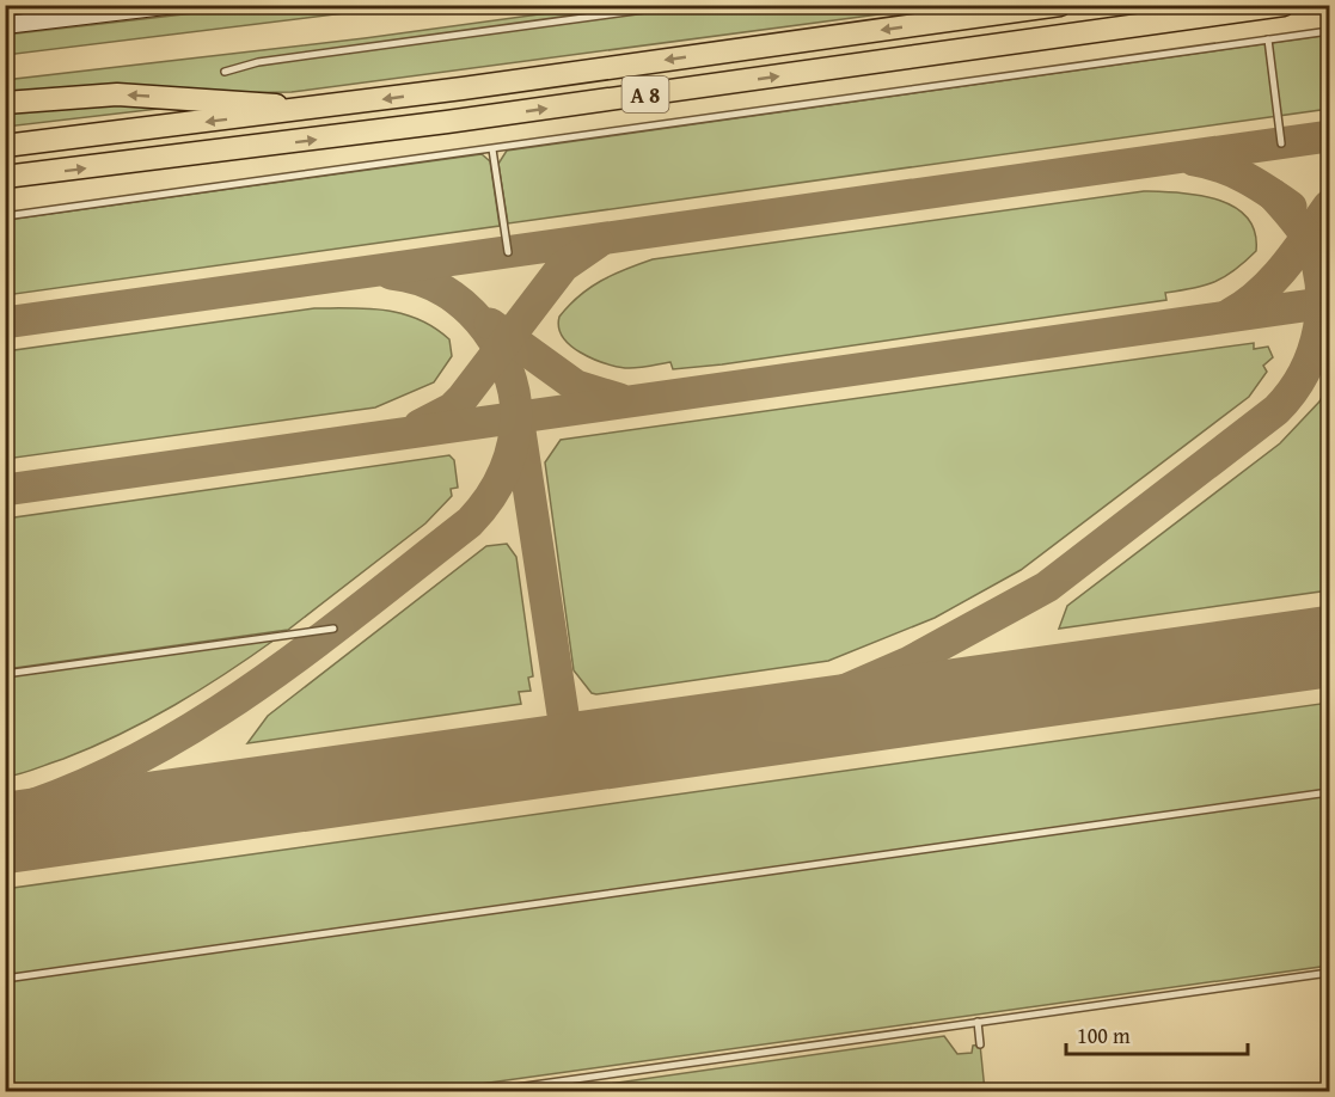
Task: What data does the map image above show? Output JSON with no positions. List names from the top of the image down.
{
  "streets": {
    "highway": ["A 8"]
  },
  "scale_bar": "100 m"
}
